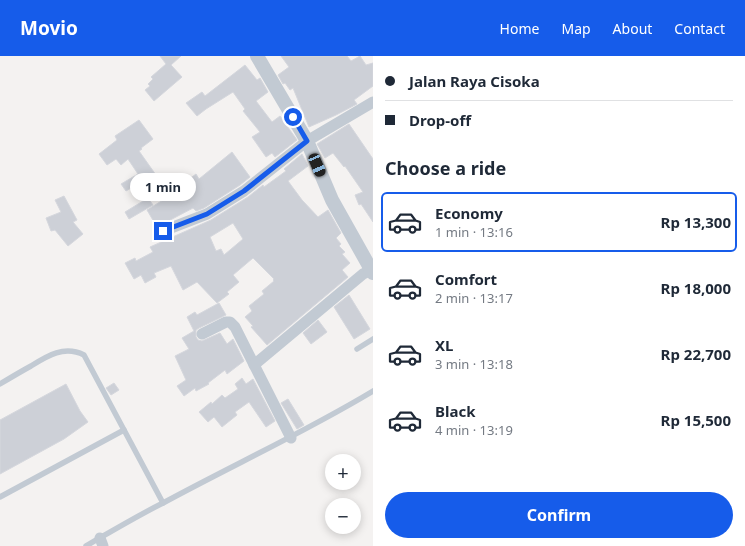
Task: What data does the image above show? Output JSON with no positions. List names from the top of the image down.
{
  "page": {
    "header": "Movio",
    "nav": [
      "Home",
      "Map",
      "About",
      "Contact"
    ],
    "banner": ["Jalan Raya Cisoka", "Drop-off"],
    "heading": "Choose a ride",
    "bubble": "1 min",
    "list": [
      {
        "name": "Economy",
        "note": "1 min · 13:16",
        "value": "Rp 13,300"
      },
      {
        "name": "Comfort",
        "note": "2 min · 13:17",
        "value": "Rp 18,000"
      },
      {
        "name": "XL",
        "note": "3 min · 13:18",
        "value": "Rp 22,700"
      },
      {
        "name": "Black",
        "note": "4 min · 13:19",
        "value": "Rp 15,500"
      }
    ],
    "map_buttons": ["+", "−"],
    "buttons": "Confirm"
  }
}
